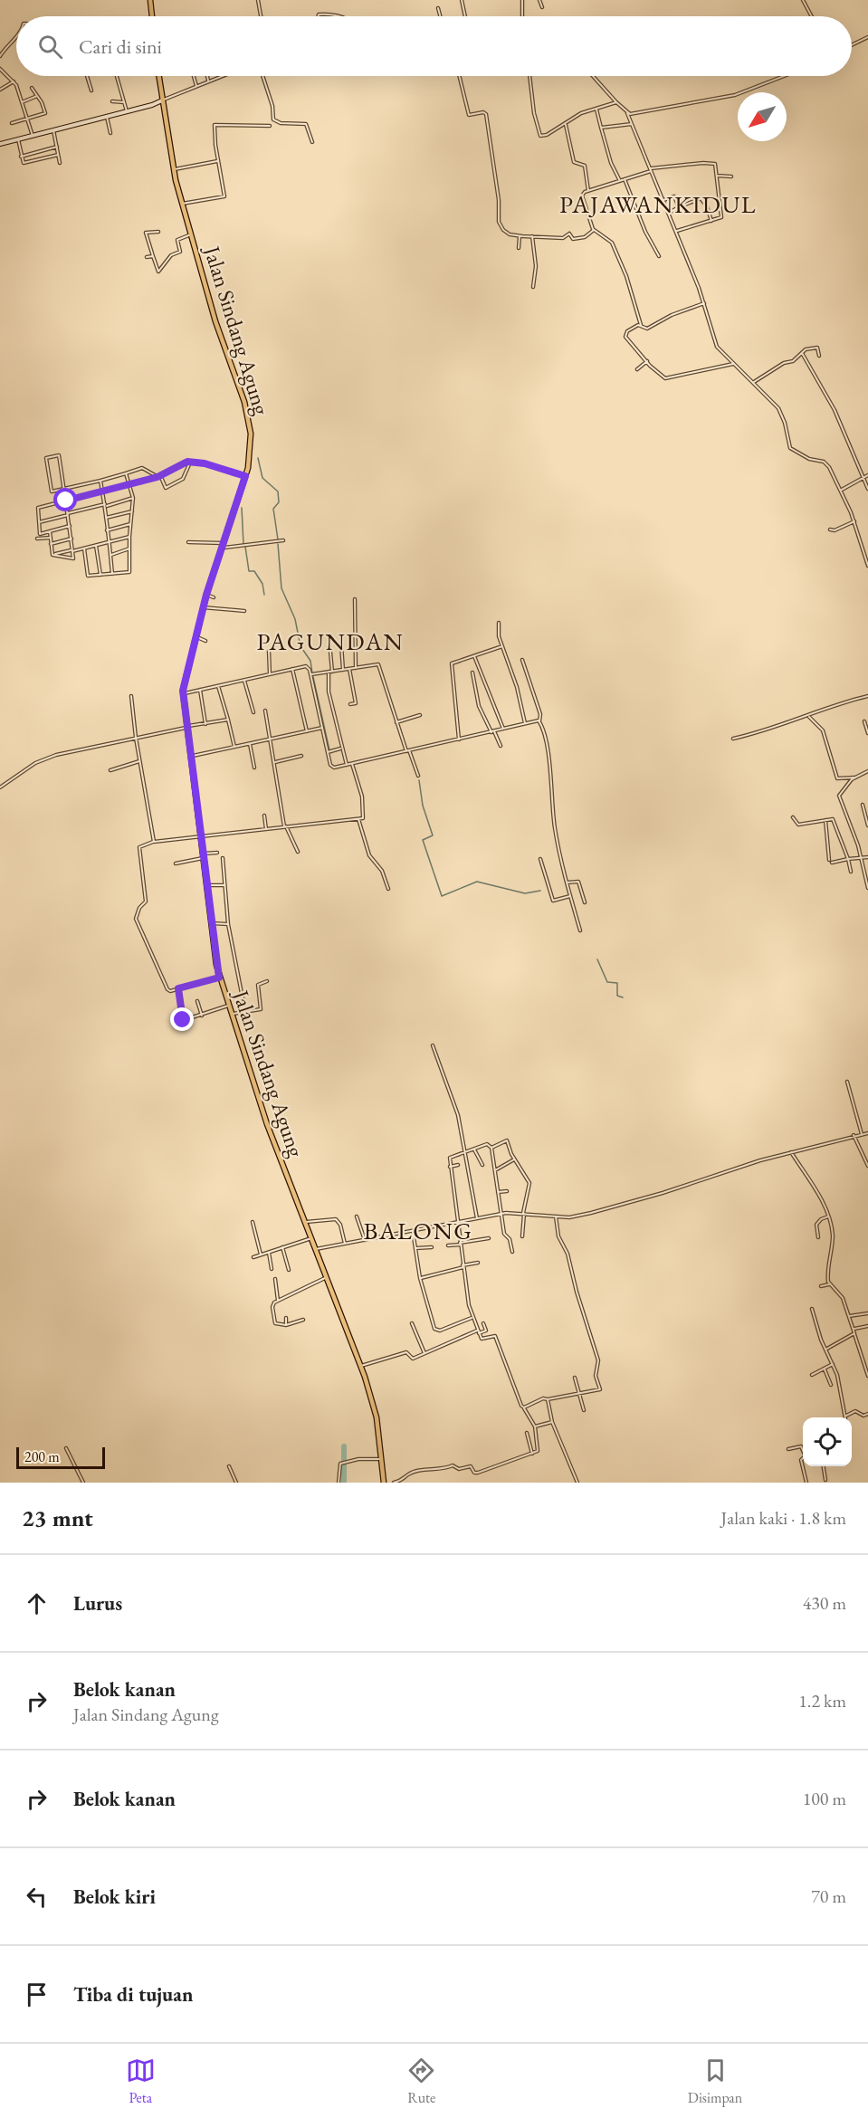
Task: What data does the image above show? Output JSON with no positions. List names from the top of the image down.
{
  "streets": {
    "main road": ["Jalan Sindang Agung"]
  },
  "districts": ["PAJAWANKIDUL", "PAGUNDAN", "BALONG"],
  "scale_bar": "200 m",
  "north": "bottom left",
  "page": {
    "search": "Cari di sini",
    "scale": "200 m",
    "heading": ["23 mnt", "Jalan kaki · 1.8 km"],
    "list": [
      ["Lurus", "430 m"],
      ["Belok kanan", "Jalan Sindang Agung", "1.2 km"],
      ["Belok kanan", "100 m"],
      ["Belok kiri", "70 m"],
      "Tiba di tujuan"
    ],
    "nav": ["Peta", "Rute", "Disimpan"]
  }
}
